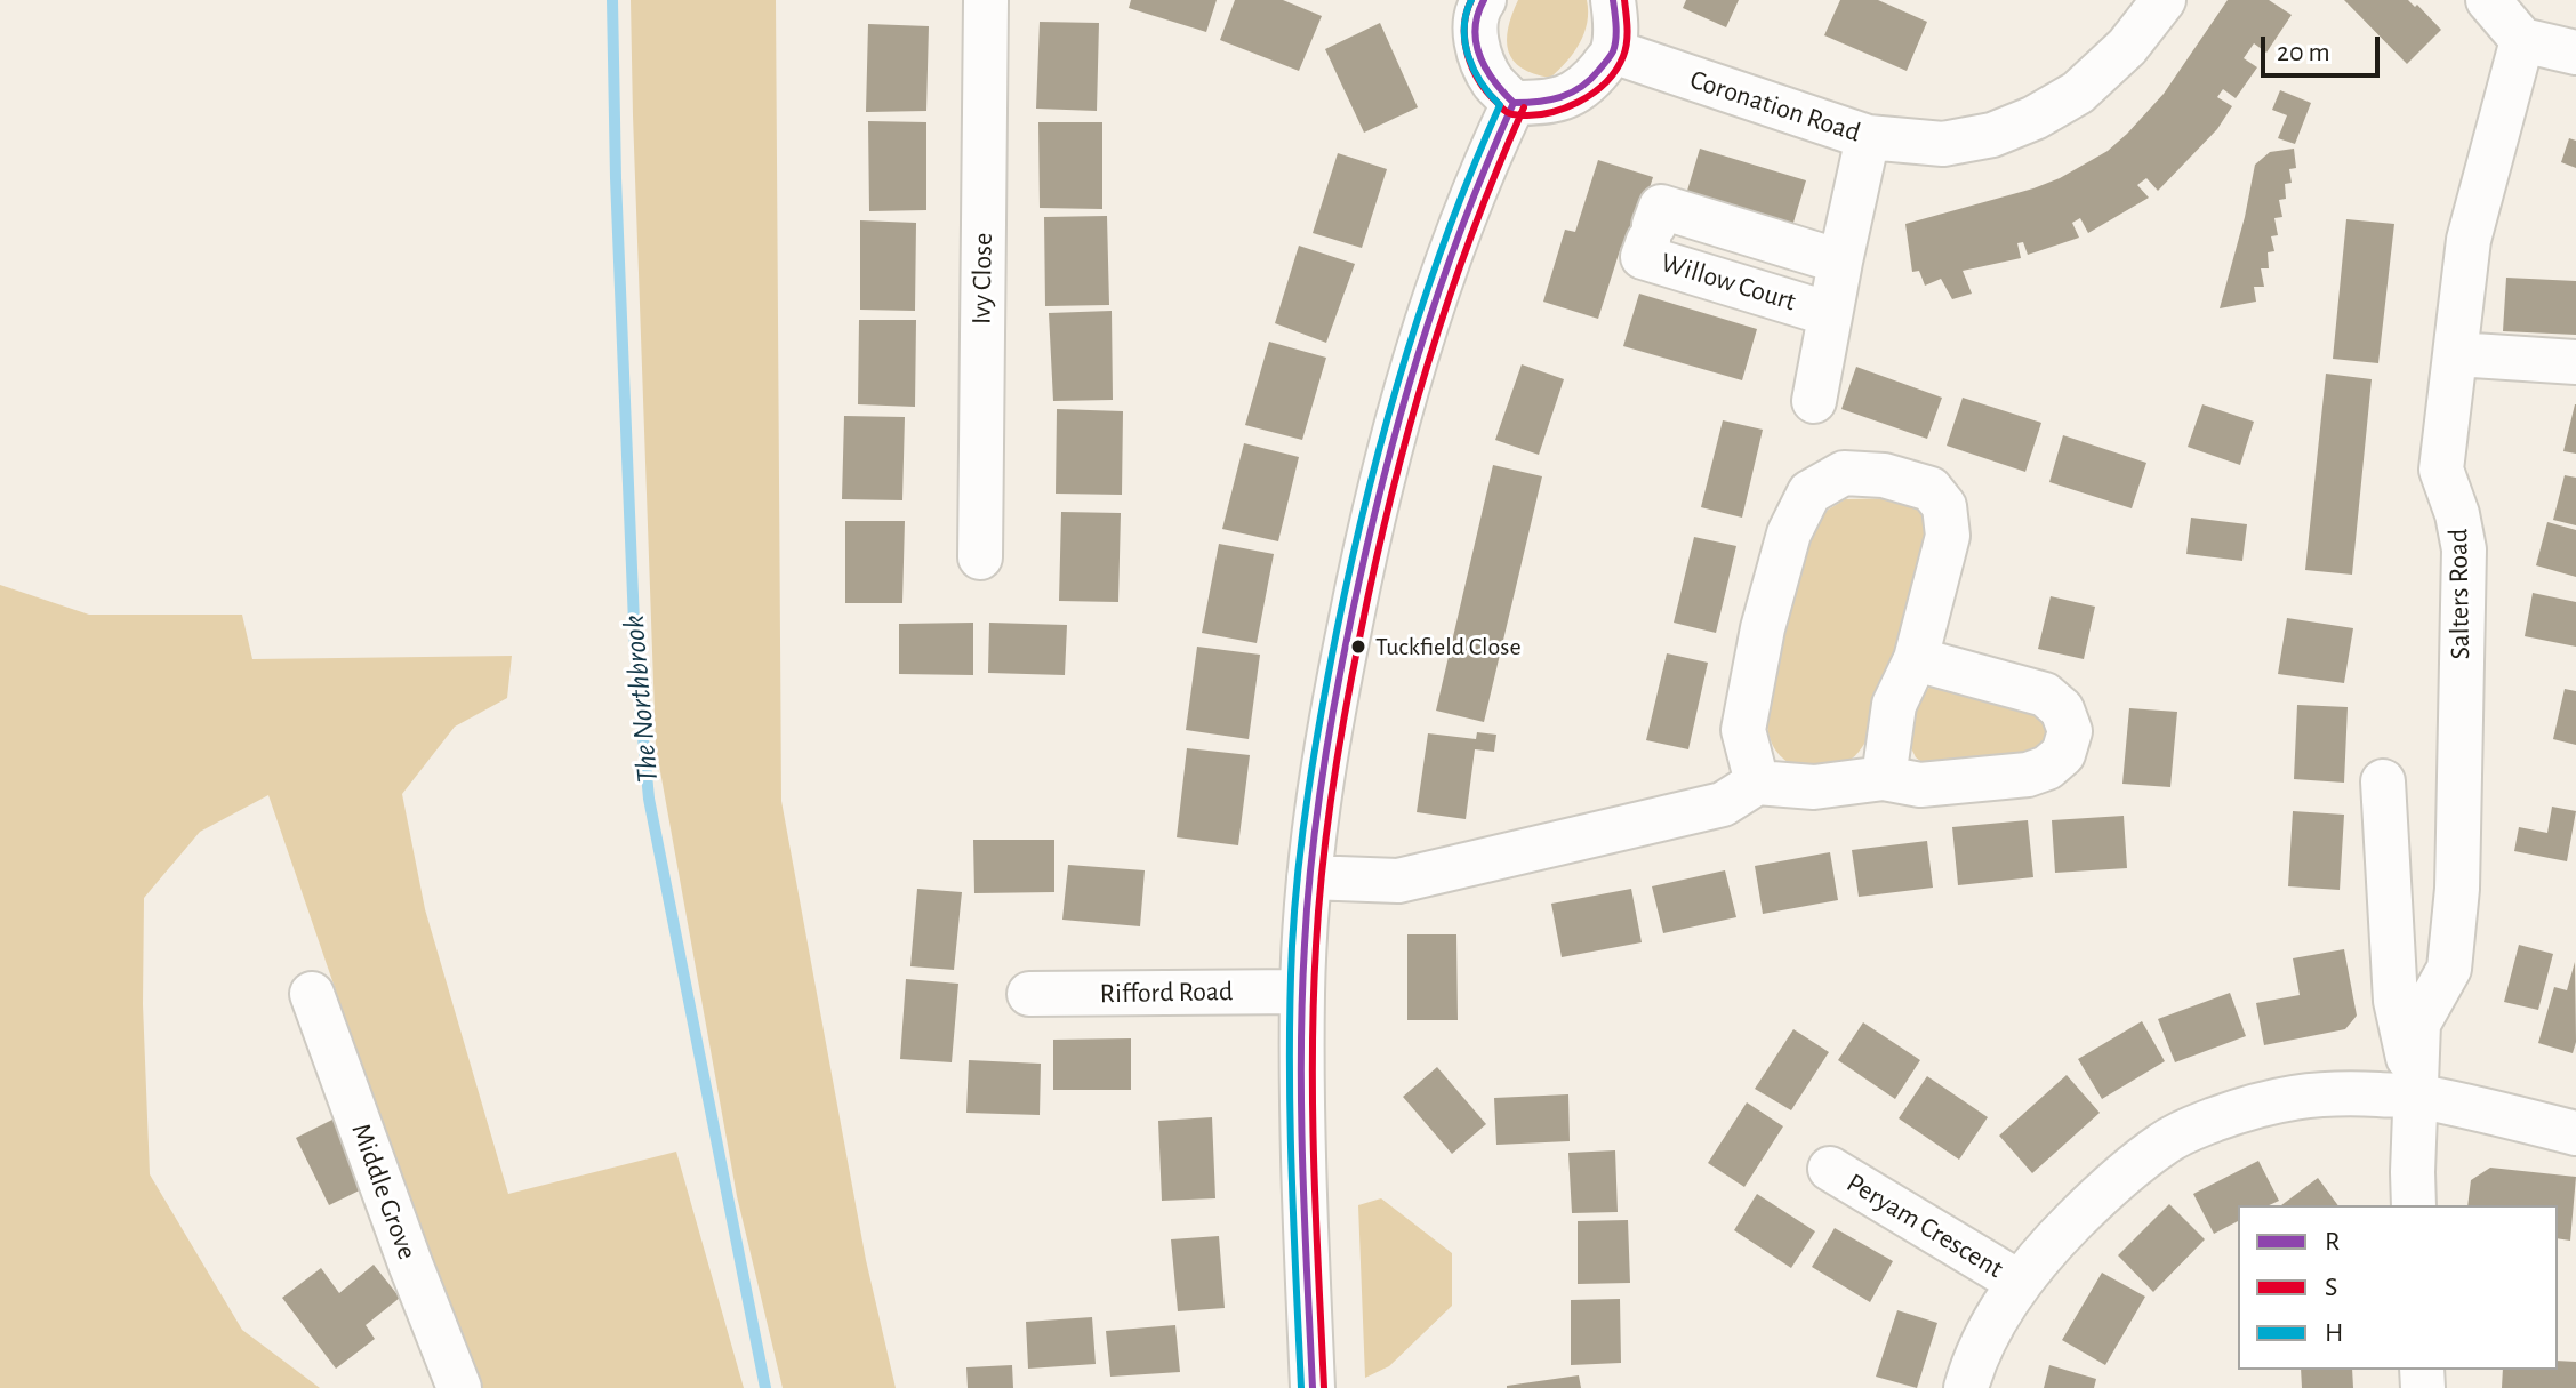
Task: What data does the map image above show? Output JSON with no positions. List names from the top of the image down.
{
  "streets": {
    "street": [
      "Coronation Road",
      "Ivy Close",
      "Willow Court",
      "Salters Road",
      "Rifford Road",
      "Middle Grove",
      "Peryam Crescent"
    ]
  },
  "crossings": [
    ["Coronation Road", "Willow Court"],
    ["Salters Road", "Peryam Crescent"]
  ],
  "water": ["The Northbrook"],
  "places": ["Tuckfield Close"],
  "lines": ["transit line R", "transit line S", "transit line H"],
  "legend": ["R", "S", "H"],
  "scale_bar": "20 m"
}
